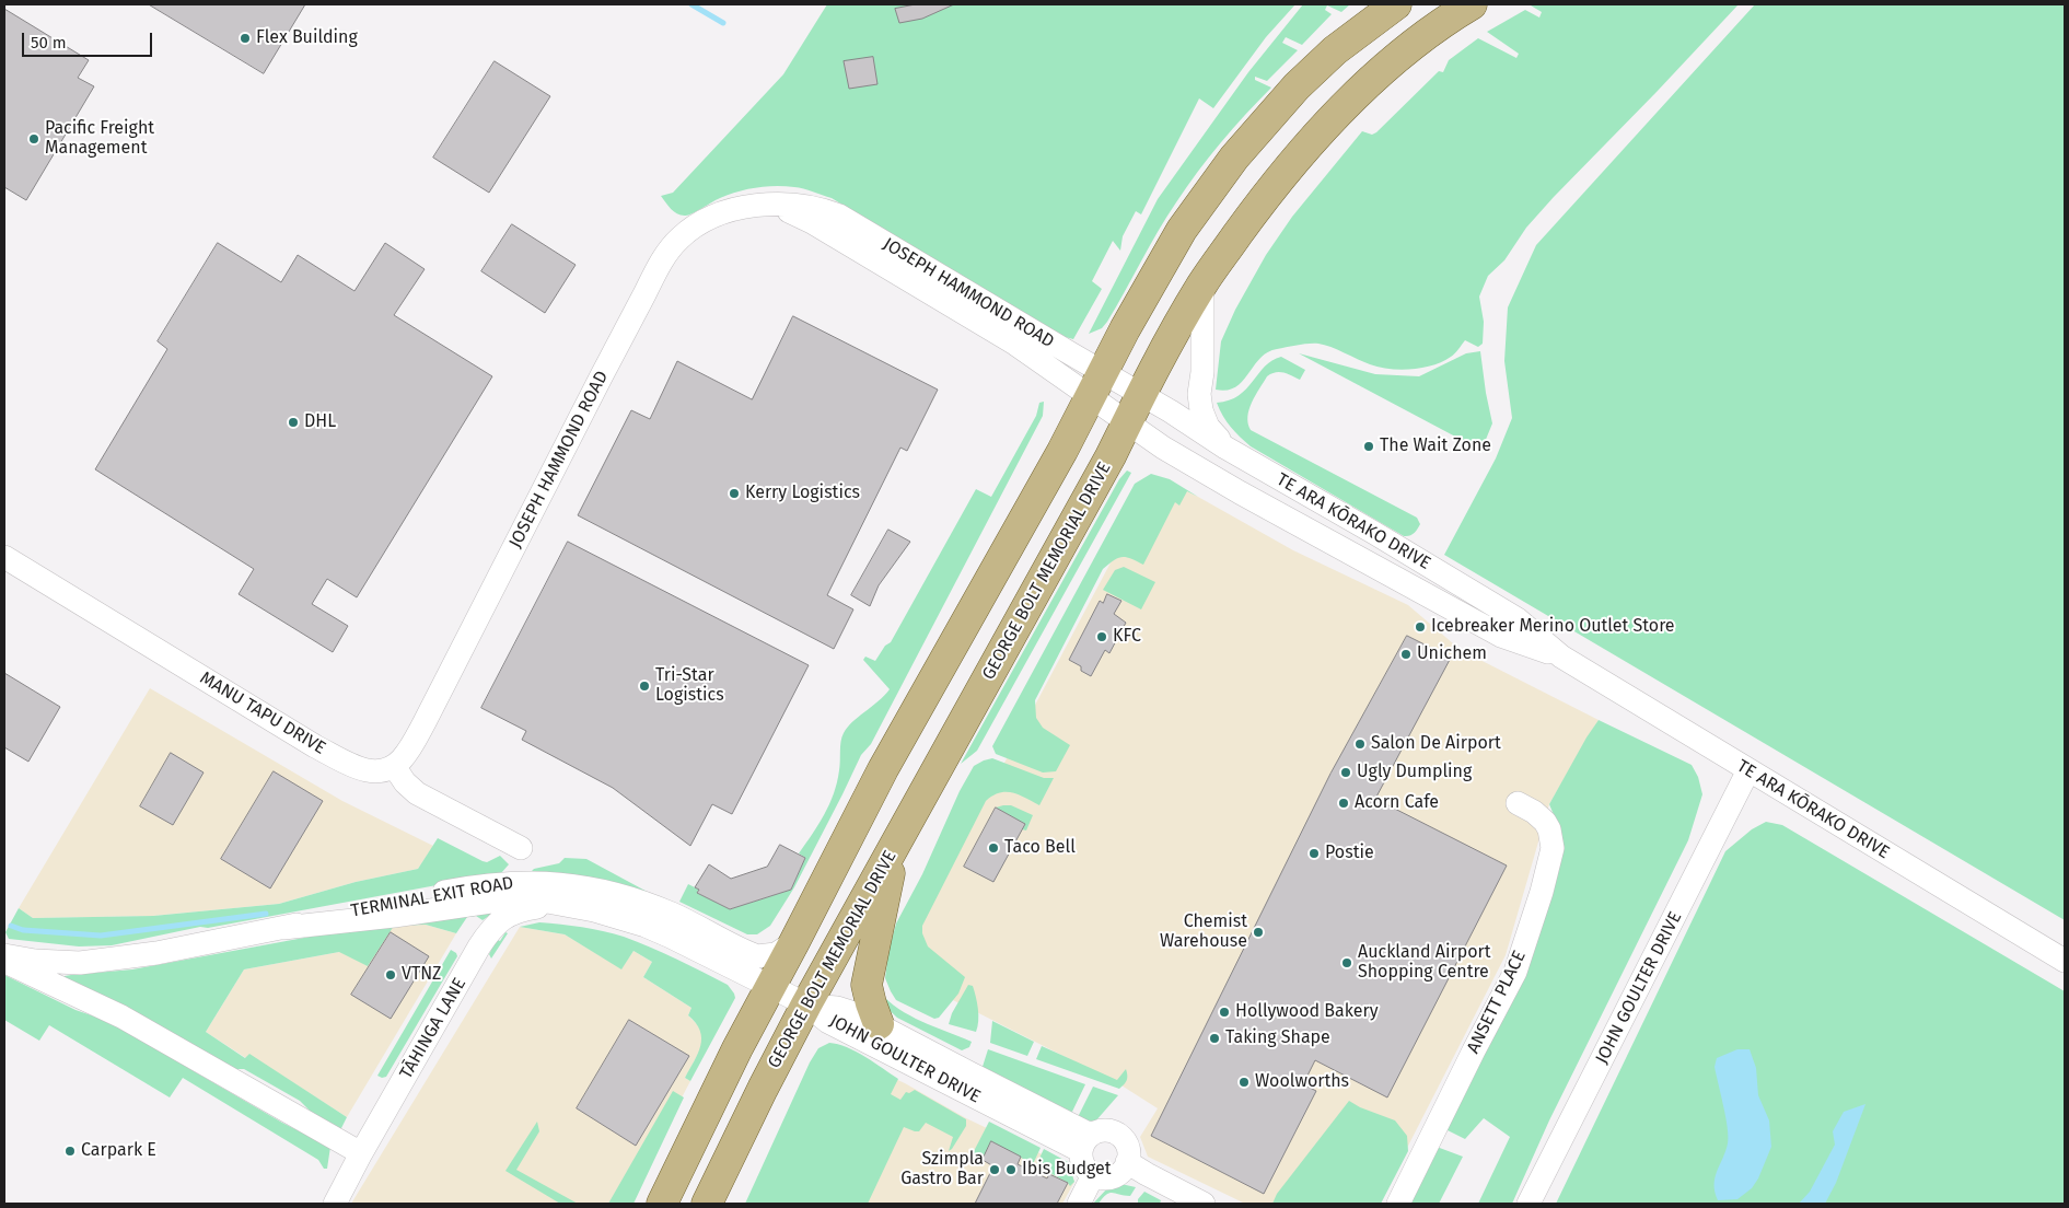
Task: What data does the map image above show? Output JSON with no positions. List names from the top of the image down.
{
  "streets": {
    "main road": ["GEORGE BOLT MEMORIAL DRIVE"],
    "street": [
      "JOSEPH HAMMOND ROAD",
      "TE ARA KŌRAKO DRIVE",
      "MANU TAPU DRIVE",
      "TERMINAL EXIT ROAD",
      "JOHN GOULTER DRIVE",
      "ANSETT PLACE",
      "TĀHINGA LANE"
    ]
  },
  "crossings": [
    ["JOSEPH HAMMOND ROAD", "TE ARA KŌRAKO DRIVE"],
    ["JOSEPH HAMMOND ROAD", "MANU TAPU DRIVE"],
    ["TE ARA KŌRAKO DRIVE", "GEORGE BOLT MEMORIAL DRIVE"],
    ["TE ARA KŌRAKO DRIVE", "JOHN GOULTER DRIVE"],
    ["GEORGE BOLT MEMORIAL DRIVE", "TERMINAL EXIT ROAD"],
    ["GEORGE BOLT MEMORIAL DRIVE", "JOHN GOULTER DRIVE"],
    ["TERMINAL EXIT ROAD", "JOHN GOULTER DRIVE"],
    ["TERMINAL EXIT ROAD", "TĀHINGA LANE"]
  ],
  "places": [
    "Flex Building",
    "Pacific Freight Management",
    "DHL",
    "The Wait Zone",
    "Kerry Logistics",
    "Icebreaker Merino Outlet Store",
    "KFC",
    "Unichem",
    "Tri-Star Logistics",
    "Salon De Airport",
    "Ugly Dumpling",
    "Acorn Cafe",
    "Taco Bell",
    "Postie",
    "Chemist Warehouse",
    "Auckland Airport Shopping Centre",
    "VTNZ",
    "Hollywood Bakery",
    "Taking Shape",
    "Woolworths",
    "Carpark E",
    "Szimpla Gastro Bar",
    "Ibis Budget"
  ],
  "scale_bar": "50 m"
}
